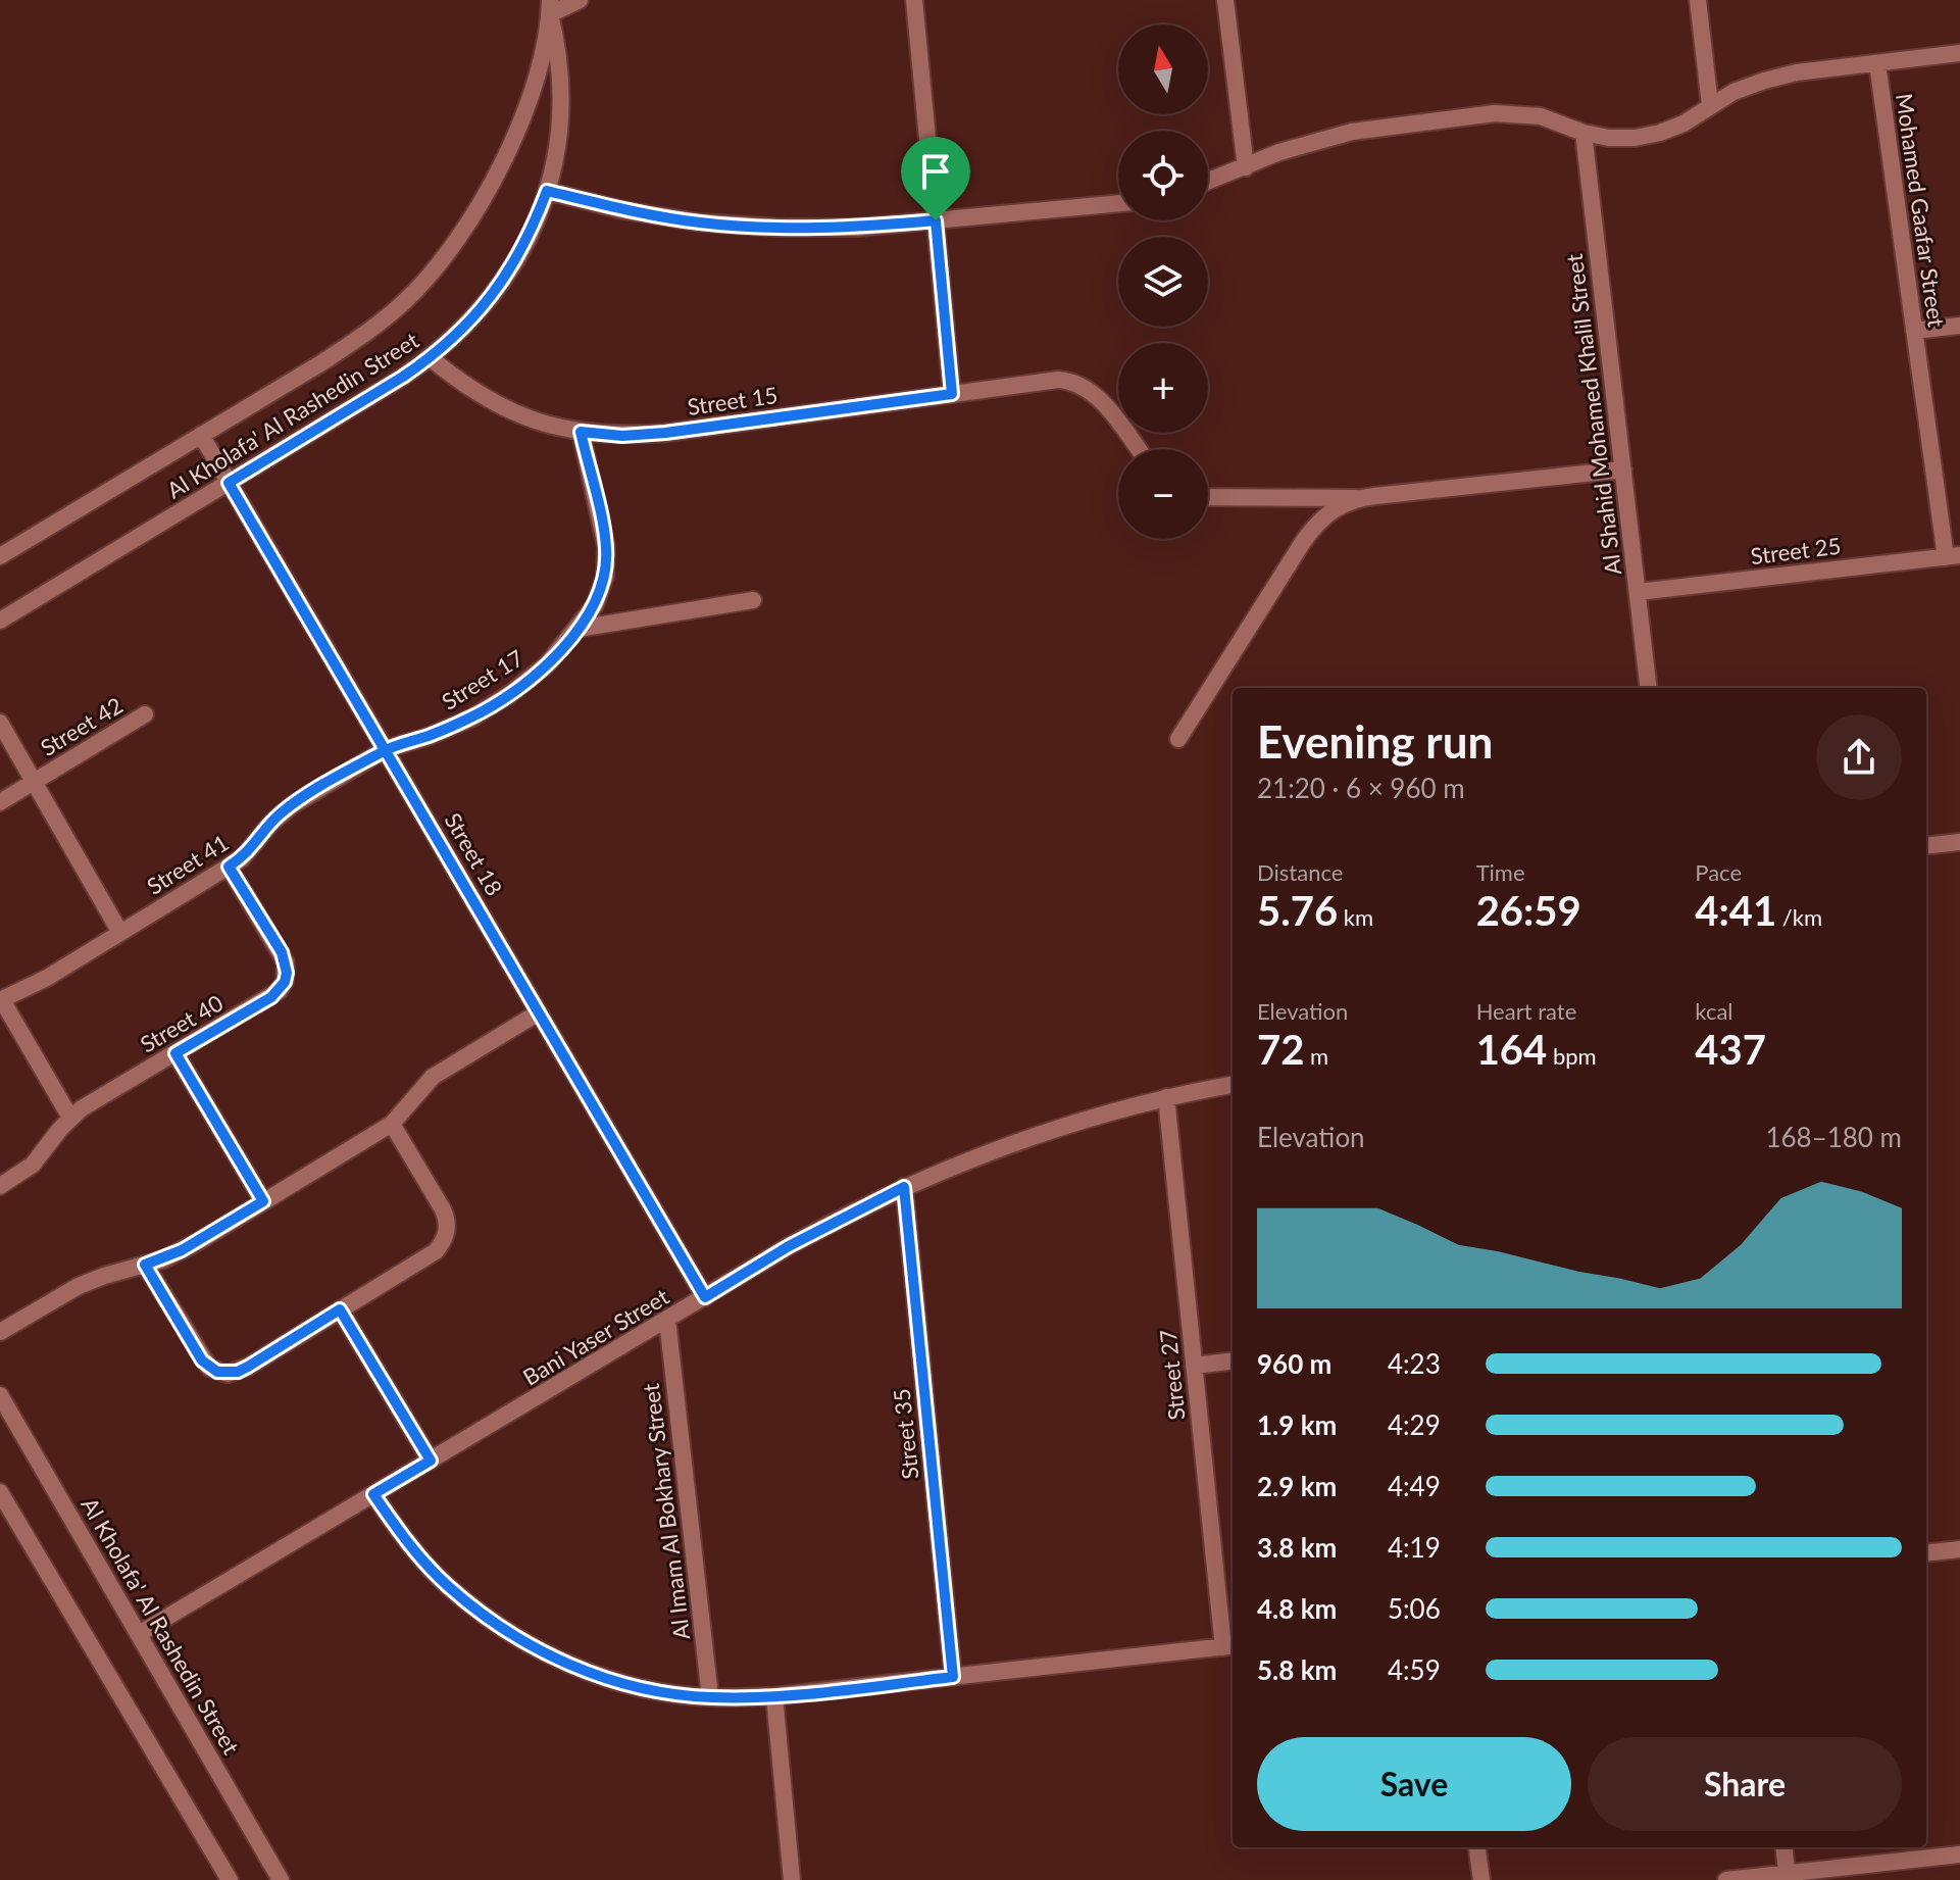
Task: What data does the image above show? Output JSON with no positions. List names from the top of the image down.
{
  "streets": {
    "street": [
      "Mohamed Gaafar Street",
      "Street 15",
      "Al Shahid Mohamed Khalil Street",
      "Al Kholafa' Al Rashedin Street",
      "Street 25",
      "Street 17",
      "Street 42",
      "Street 18",
      "Street 41",
      "Street 40",
      "Bani Yaser Street",
      "Street 27",
      "Street 35",
      "Al Imam Al Bokhary Street"
    ]
  },
  "crossings": [
    ["Mohamed Gaafar Street", "Street 25"],
    ["Street 15", "Al Kholafa' Al Rashedin Street"],
    ["Street 15", "Street 17"],
    ["Al Shahid Mohamed Khalil Street", "Street 25"],
    ["Al Kholafa' Al Rashedin Street", "Street 18"],
    ["Al Kholafa' Al Rashedin Street", "Bani Yaser Street"],
    ["Street 17", "Street 18"],
    ["Street 17", "Street 41"],
    ["Street 18", "Street 41"],
    ["Street 18", "Bani Yaser Street"],
    ["Street 41", "Street 40"],
    ["Bani Yaser Street", "Street 27"],
    ["Bani Yaser Street", "Street 35"],
    ["Bani Yaser Street", "Al Imam Al Bokhary Street"]
  ],
  "north": "top",
  "page": {
    "map_buttons": ["+", "−"],
    "heading": ["Evening run", "21:20 · 6 × 960 m"],
    "stats": [
      ["Distance", "5.76 km"],
      ["Time", "26:59"],
      ["Pace", "4:41 /km"],
      ["Elevation", "72 m"],
      ["Heart rate", "164 bpm"],
      ["kcal", "437"]
    ],
    "chart": ["Elevation", "168–180 m"],
    "list": [
      {
        "name": "960 m",
        "note": "4:23"
      },
      {
        "name": "1.9 km",
        "note": "4:29"
      },
      {
        "name": "2.9 km",
        "note": "4:49"
      },
      {
        "name": "3.8 km",
        "note": "4:19"
      },
      {
        "name": "4.8 km",
        "note": "5:06"
      },
      {
        "name": "5.8 km",
        "note": "4:59"
      }
    ],
    "buttons": ["Save", "Share"]
  }
}
